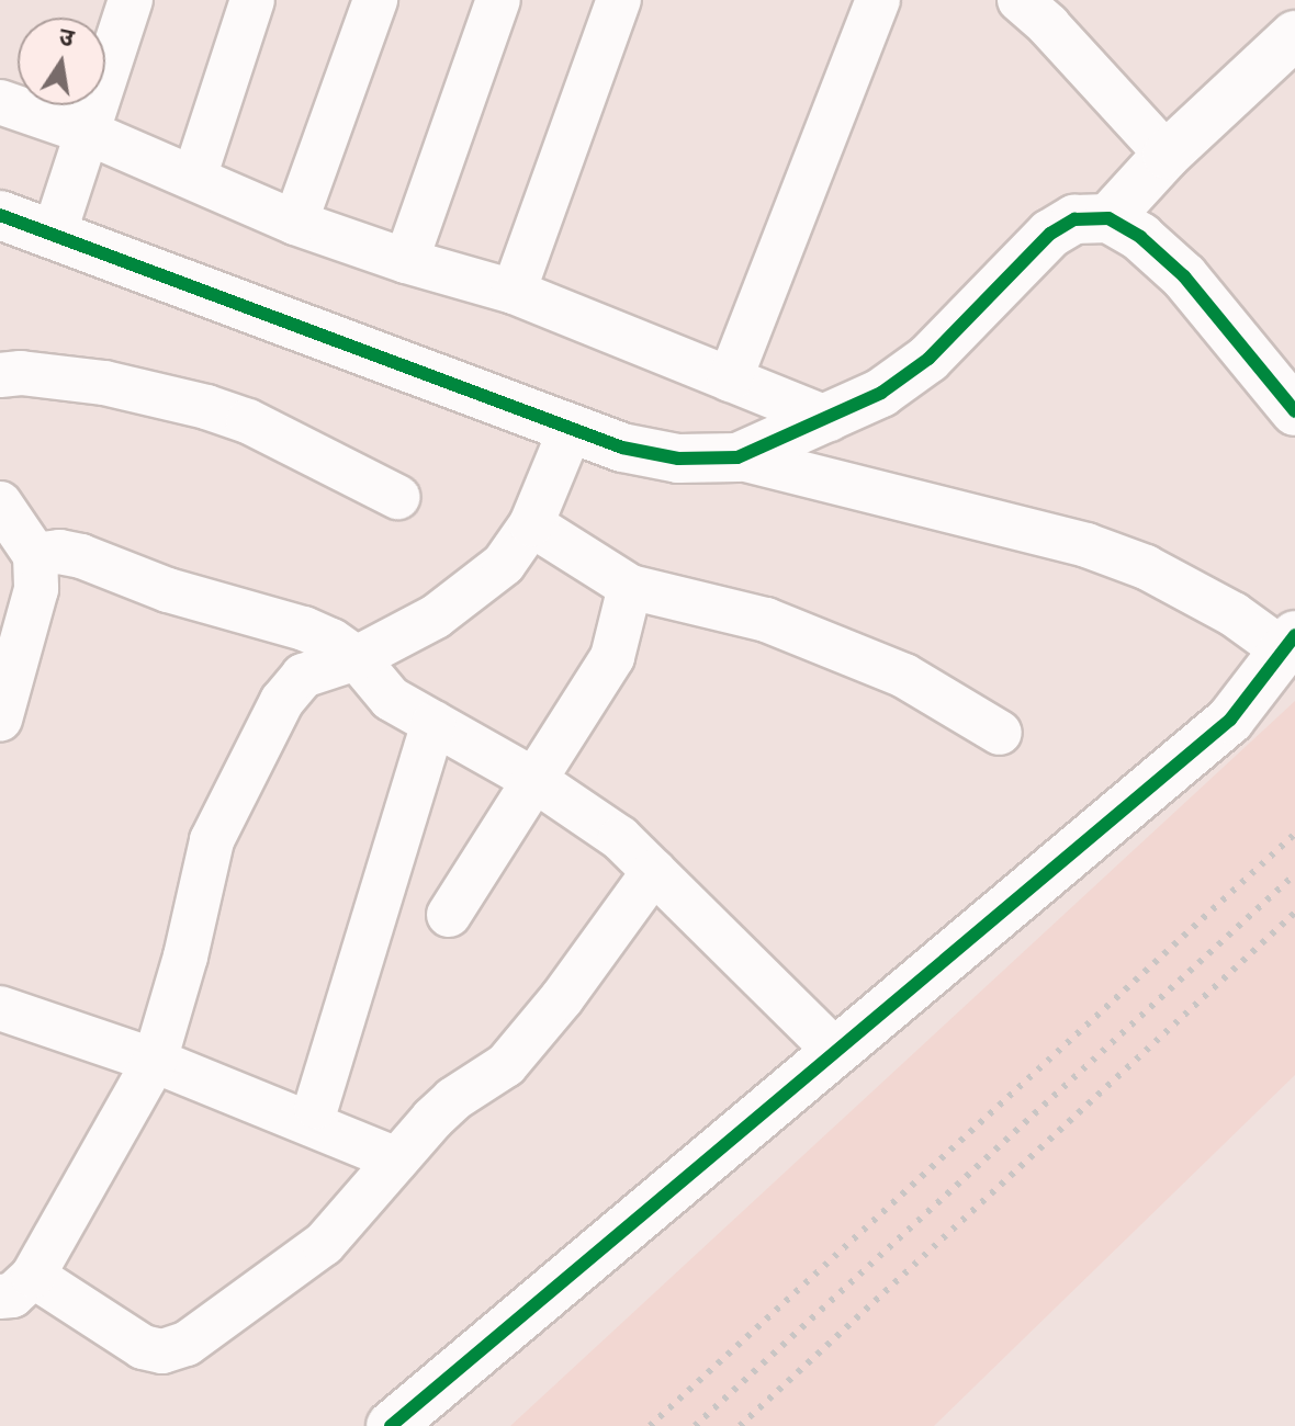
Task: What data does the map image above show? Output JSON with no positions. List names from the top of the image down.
{
  "north": "top"
}
